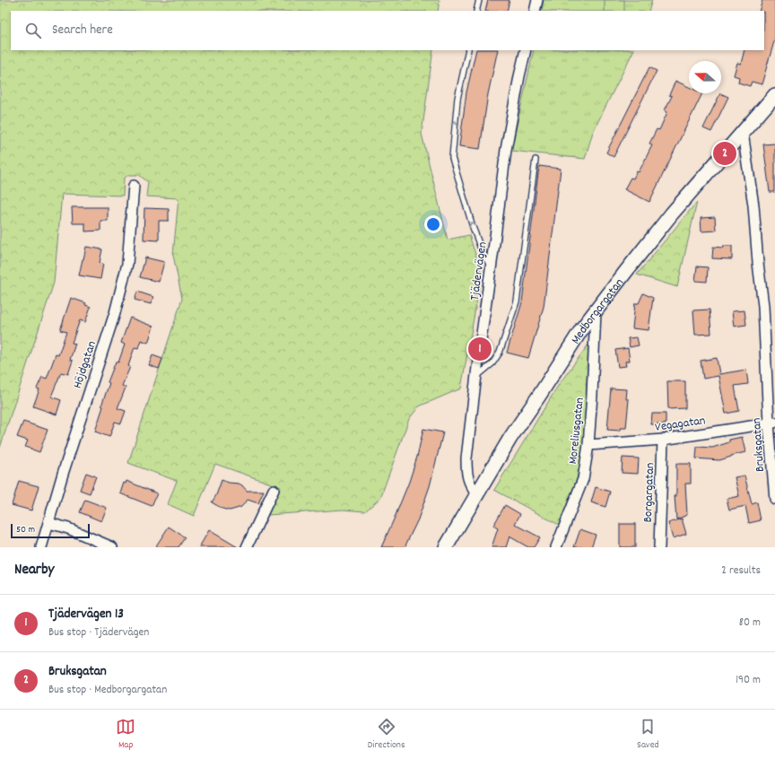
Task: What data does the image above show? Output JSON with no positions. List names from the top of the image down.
{
  "streets": {
    "street": [
      "Tjädervägen",
      "Medborgargatan",
      "Höjdgatan",
      "Vegagatan",
      "Moreliusgatan",
      "Bruksgatan",
      "Borgargatan"
    ]
  },
  "crossings": [
    ["Tjädervägen", "Medborgargatan"],
    ["Medborgargatan", "Moreliusgatan"],
    ["Medborgargatan", "Bruksgatan"],
    ["Vegagatan", "Moreliusgatan"],
    ["Vegagatan", "Bruksgatan"],
    ["Vegagatan", "Borgargatan"]
  ],
  "scale_bar": "50 m",
  "north": "left",
  "page": {
    "search": "Search here",
    "pins": ["2", "1"],
    "scale": "50 m",
    "heading": ["Nearby", "2 results"],
    "list": [
      {
        "mark": "1",
        "name": "Tjädervägen 13",
        "note": "Bus stop · Tjädervägen",
        "value": "80 m"
      },
      {
        "mark": "2",
        "name": "Bruksgatan",
        "note": "Bus stop · Medborgargatan",
        "value": "190 m"
      }
    ],
    "nav": ["Map", "Directions", "Saved"]
  }
}
